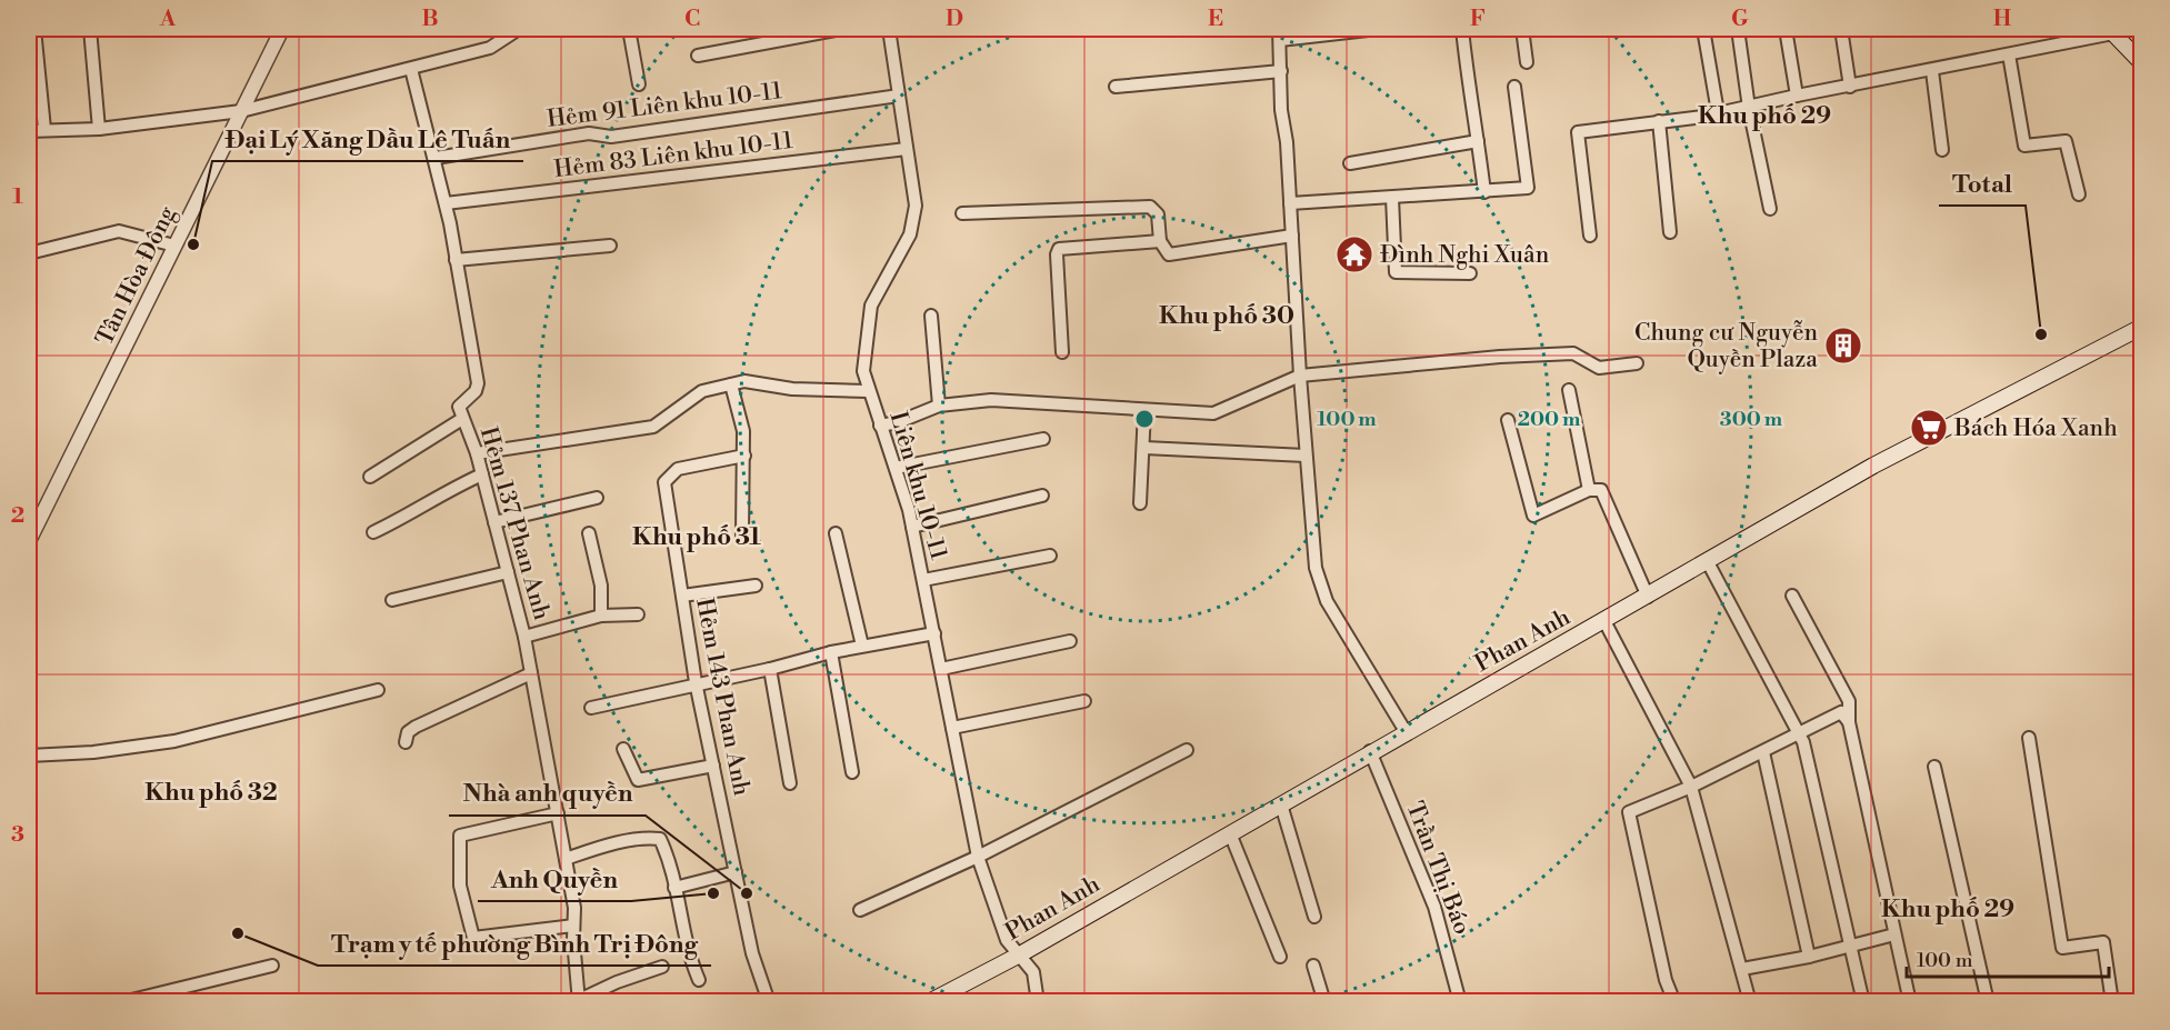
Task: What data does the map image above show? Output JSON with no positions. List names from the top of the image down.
{
  "streets": {
    "main road": ["Phan Anh"],
    "street": [
      "Hẻm 91 Liên khu 10-11",
      "Hẻm 83 Liên khu 10-11",
      "Tân Hòa Đông",
      "Liên khu 10-11",
      "Hẻm 137 Phan Anh",
      "Hẻm 143 Phan Anh",
      "Trần Thị Báo"
    ]
  },
  "crossings": [
    ["Hẻm 91 Liên khu 10-11", "Liên khu 10-11"],
    ["Hẻm 91 Liên khu 10-11", "Hẻm 137 Phan Anh"],
    ["Hẻm 83 Liên khu 10-11", "Liên khu 10-11"],
    ["Hẻm 83 Liên khu 10-11", "Hẻm 137 Phan Anh"],
    ["Liên khu 10-11", "Phan Anh"],
    ["Phan Anh", "Trần Thị Báo"]
  ],
  "districts": [
    "Khu phố 29",
    "Khu phố 30",
    "Khu phố 31",
    "Khu phố 32",
    "Khu phố 29"
  ],
  "places": {
    "other": [
      "Đại Lý Xăng Dầu Lê Tuấn",
      "Total",
      "Anh Quyền",
      "Nhà anh quyền",
      "Trạm y tế phường Bình Trị Đông"
    ],
    "temple": ["Đình Nghi Xuân"],
    "building": ["Chung cư Nguyễn Quyền Plaza"],
    "supermarket": ["Bách Hóa Xanh"]
  },
  "scale_bar": "100 m",
  "grid": {
    "columns": [
      "A",
      "B",
      "C",
      "D",
      "E",
      "F",
      "G",
      "H"
    ],
    "rows": ["1", "2", "3"]
  },
  "rings": ["100 m", "200 m", "300 m"]
}
